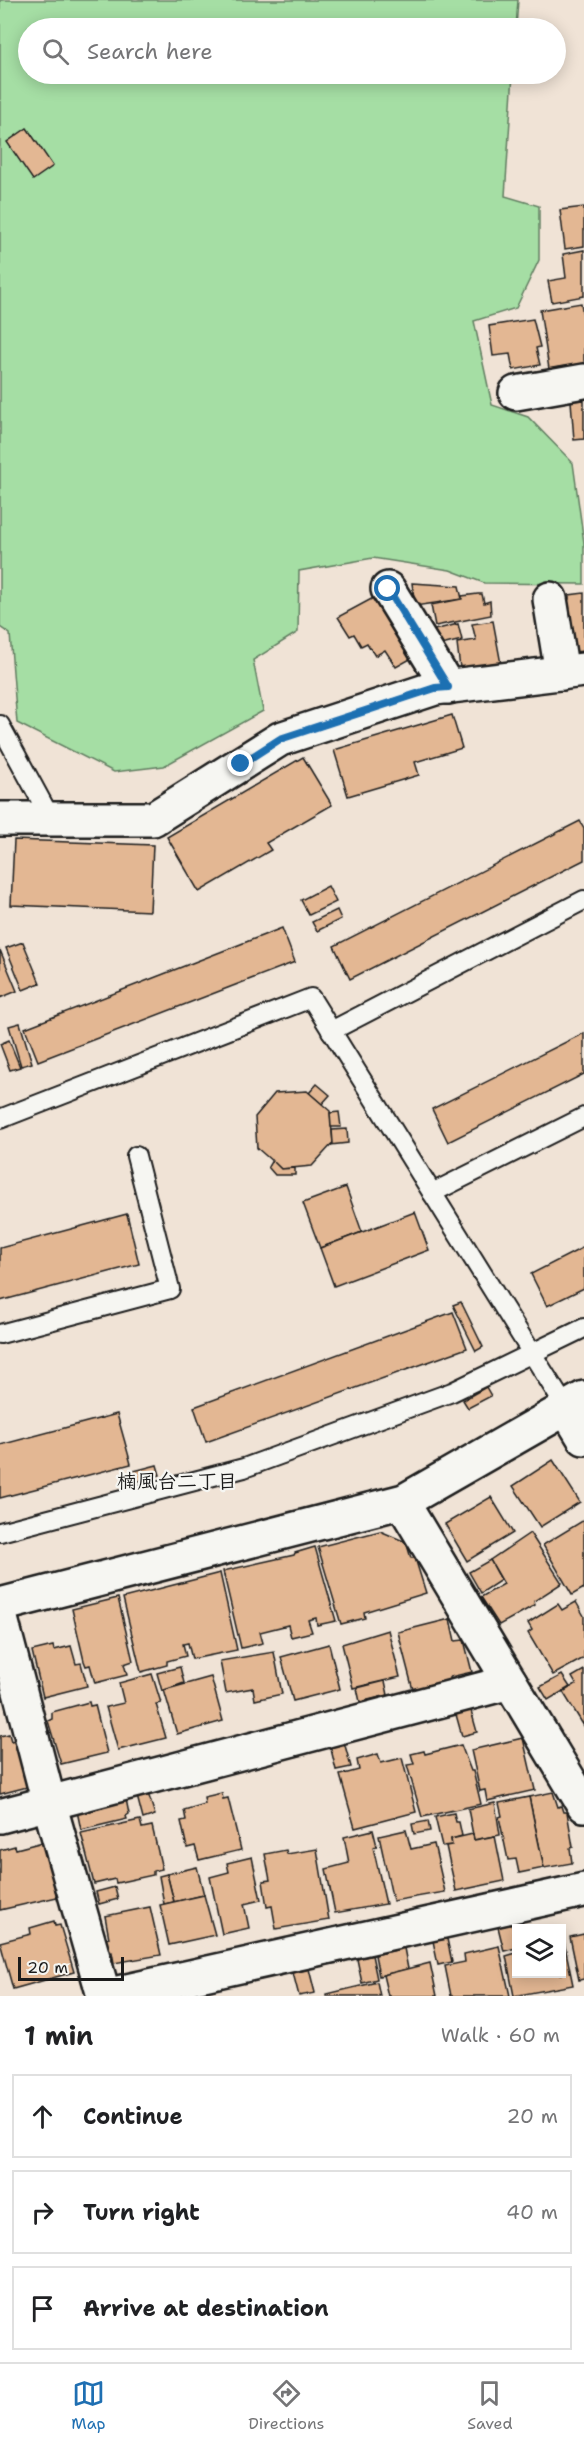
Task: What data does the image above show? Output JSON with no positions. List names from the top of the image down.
{
  "districts": ["楠風台二丁目"],
  "scale_bar": "20 m",
  "page": {
    "search": "Search here",
    "scale": "20 m",
    "heading": ["1 min", "Walk · 60 m"],
    "list": [
      ["Continue", "20 m"],
      ["Turn right", "40 m"],
      "Arrive at destination"
    ],
    "nav": ["Map", "Directions", "Saved"]
  }
}
